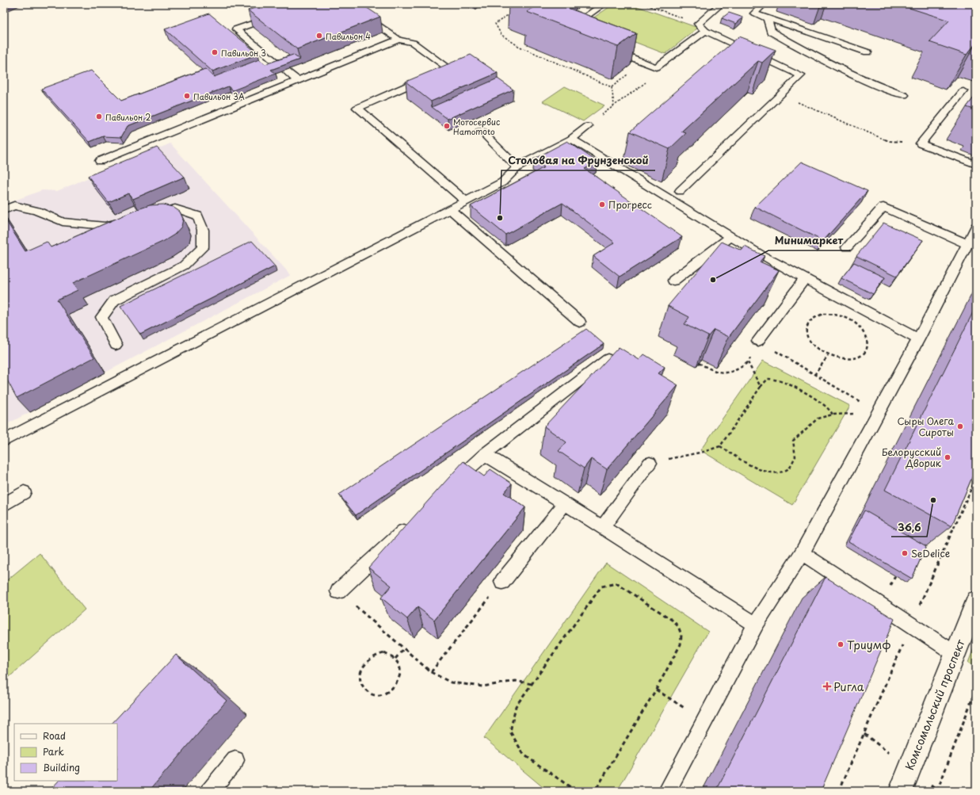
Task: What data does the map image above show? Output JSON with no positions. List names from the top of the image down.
{
  "streets": {
    "street": ["Комсомольский проспект"]
  },
  "places": {
    "other": [
      "Павильон 4",
      "Павильон 3",
      "Павильон 3А",
      "Павильон 2",
      "Мотосервис Hamomoto",
      "Прогресс",
      "Столовая на Фрунзенской",
      "Минимаркет",
      "Сыры Олега Сироты",
      "Белорусский Дворик",
      "36,6",
      "SeDelice",
      "Триумф"
    ],
    "health": ["Ригла"]
  },
  "legend": ["Road", "Park", "Building"]
}
